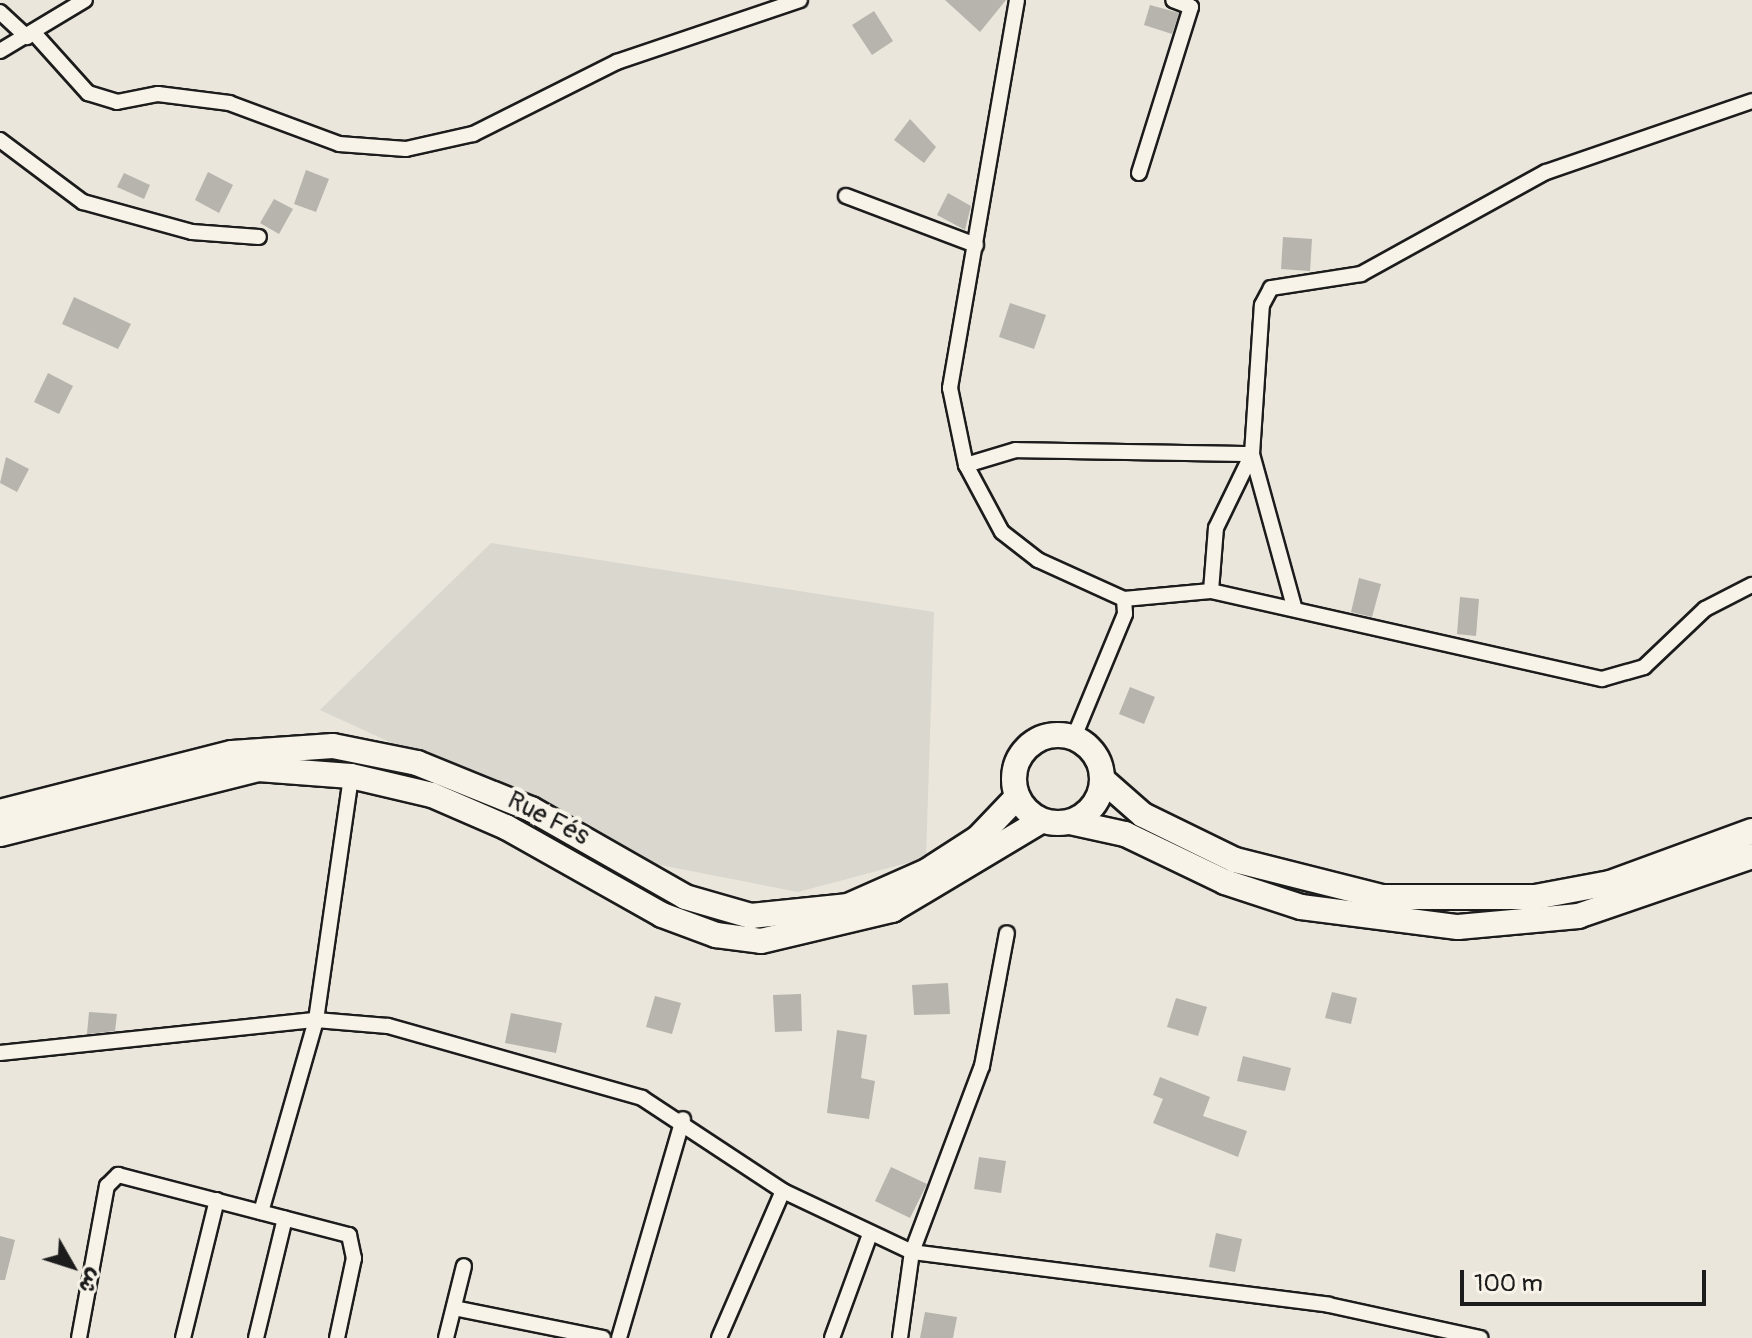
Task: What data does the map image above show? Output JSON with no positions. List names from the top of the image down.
{
  "streets": {
    "highway": ["Rue Fés"]
  },
  "scale_bar": "100 m",
  "north": "bottom right"
}
